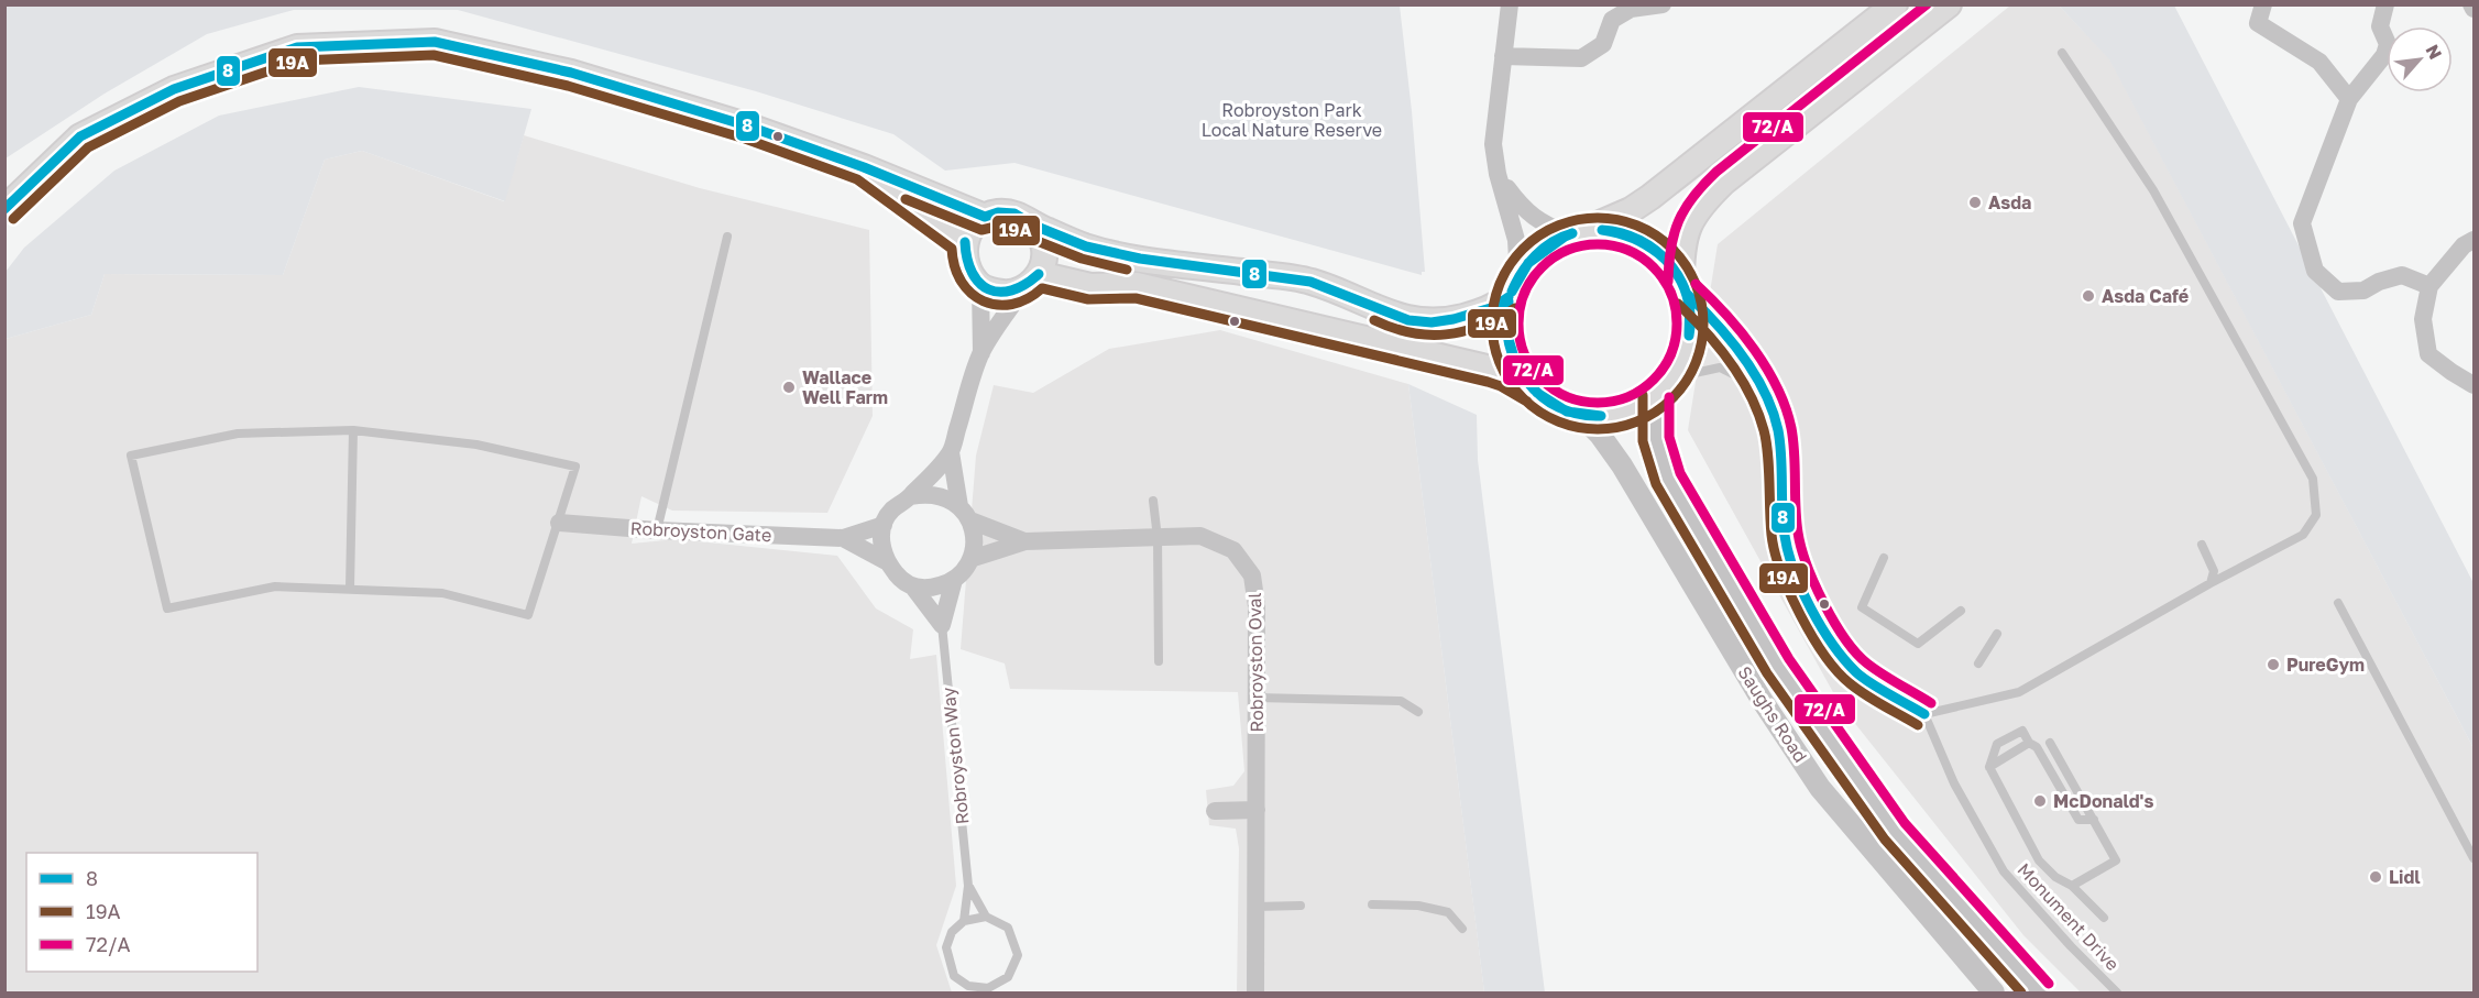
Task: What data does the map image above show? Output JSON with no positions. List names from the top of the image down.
{
  "streets": {
    "street": ["Robroyston Gate", "Robroyston Oval", "Saughs Road"],
    "lane": ["Robroyston Way", "Monument Drive"]
  },
  "parks": ["Robroyston Park Local Nature Reserve"],
  "places": [
    "Asda",
    "Asda Café",
    "Wallace Well Farm",
    "PureGym",
    "McDonald's",
    "Lidl"
  ],
  "lines": ["transit line 72/A", "transit line 8", "transit line 19A"],
  "legend": ["8", "19A", "72/A"],
  "north": "top right"
}
